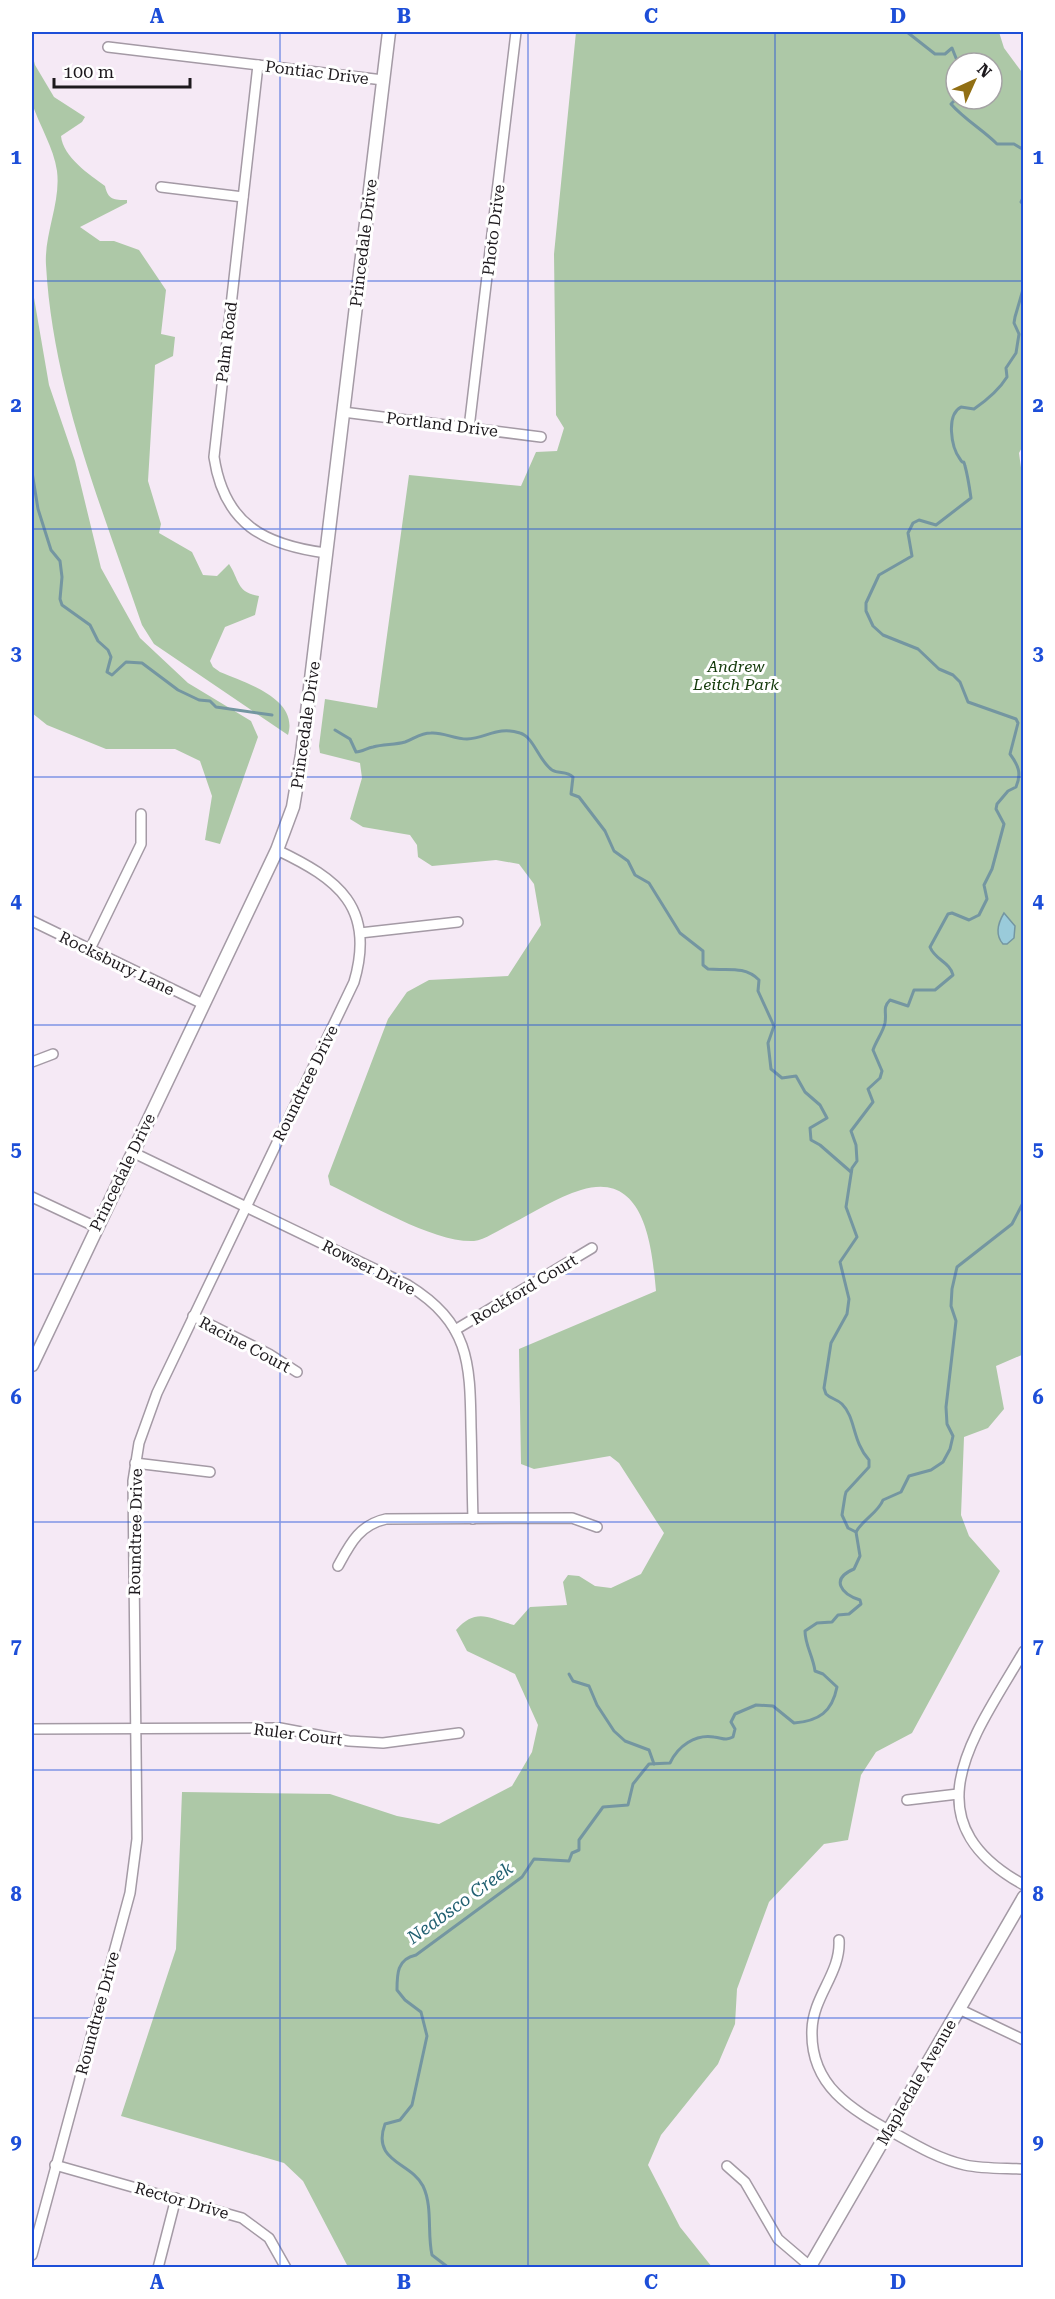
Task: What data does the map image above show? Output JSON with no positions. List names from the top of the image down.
{
  "streets": {
    "street": [
      "Pontiac Drive",
      "Photo Drive",
      "Princedale Drive",
      "Palm Road",
      "Portland Drive",
      "Rocksbury Lane",
      "Roundtree Drive",
      "Rowser Drive",
      "Rockford Court",
      "Racine Court",
      "Ruler Court",
      "Mapledale Avenue",
      "Rector Drive"
    ]
  },
  "crossings": [
    ["Pontiac Drive", "Princedale Drive"],
    ["Pontiac Drive", "Palm Road"],
    ["Photo Drive", "Portland Drive"],
    ["Princedale Drive", "Palm Road"],
    ["Princedale Drive", "Portland Drive"],
    ["Princedale Drive", "Rocksbury Lane"],
    ["Princedale Drive", "Roundtree Drive"],
    ["Princedale Drive", "Rowser Drive"],
    ["Roundtree Drive", "Rowser Drive"],
    ["Roundtree Drive", "Racine Court"],
    ["Roundtree Drive", "Ruler Court"],
    ["Roundtree Drive", "Rector Drive"],
    ["Rowser Drive", "Rockford Court"]
  ],
  "water": ["Neabsco Creek"],
  "parks": ["Andrew Leitch Park"],
  "scale_bar": "100 m",
  "north": "top right",
  "grid": {
    "columns": [
      "A",
      "B",
      "C",
      "D"
    ],
    "rows": [
      "1",
      "2",
      "3",
      "4",
      "5",
      "6",
      "7",
      "8",
      "9"
    ]
  }
}
